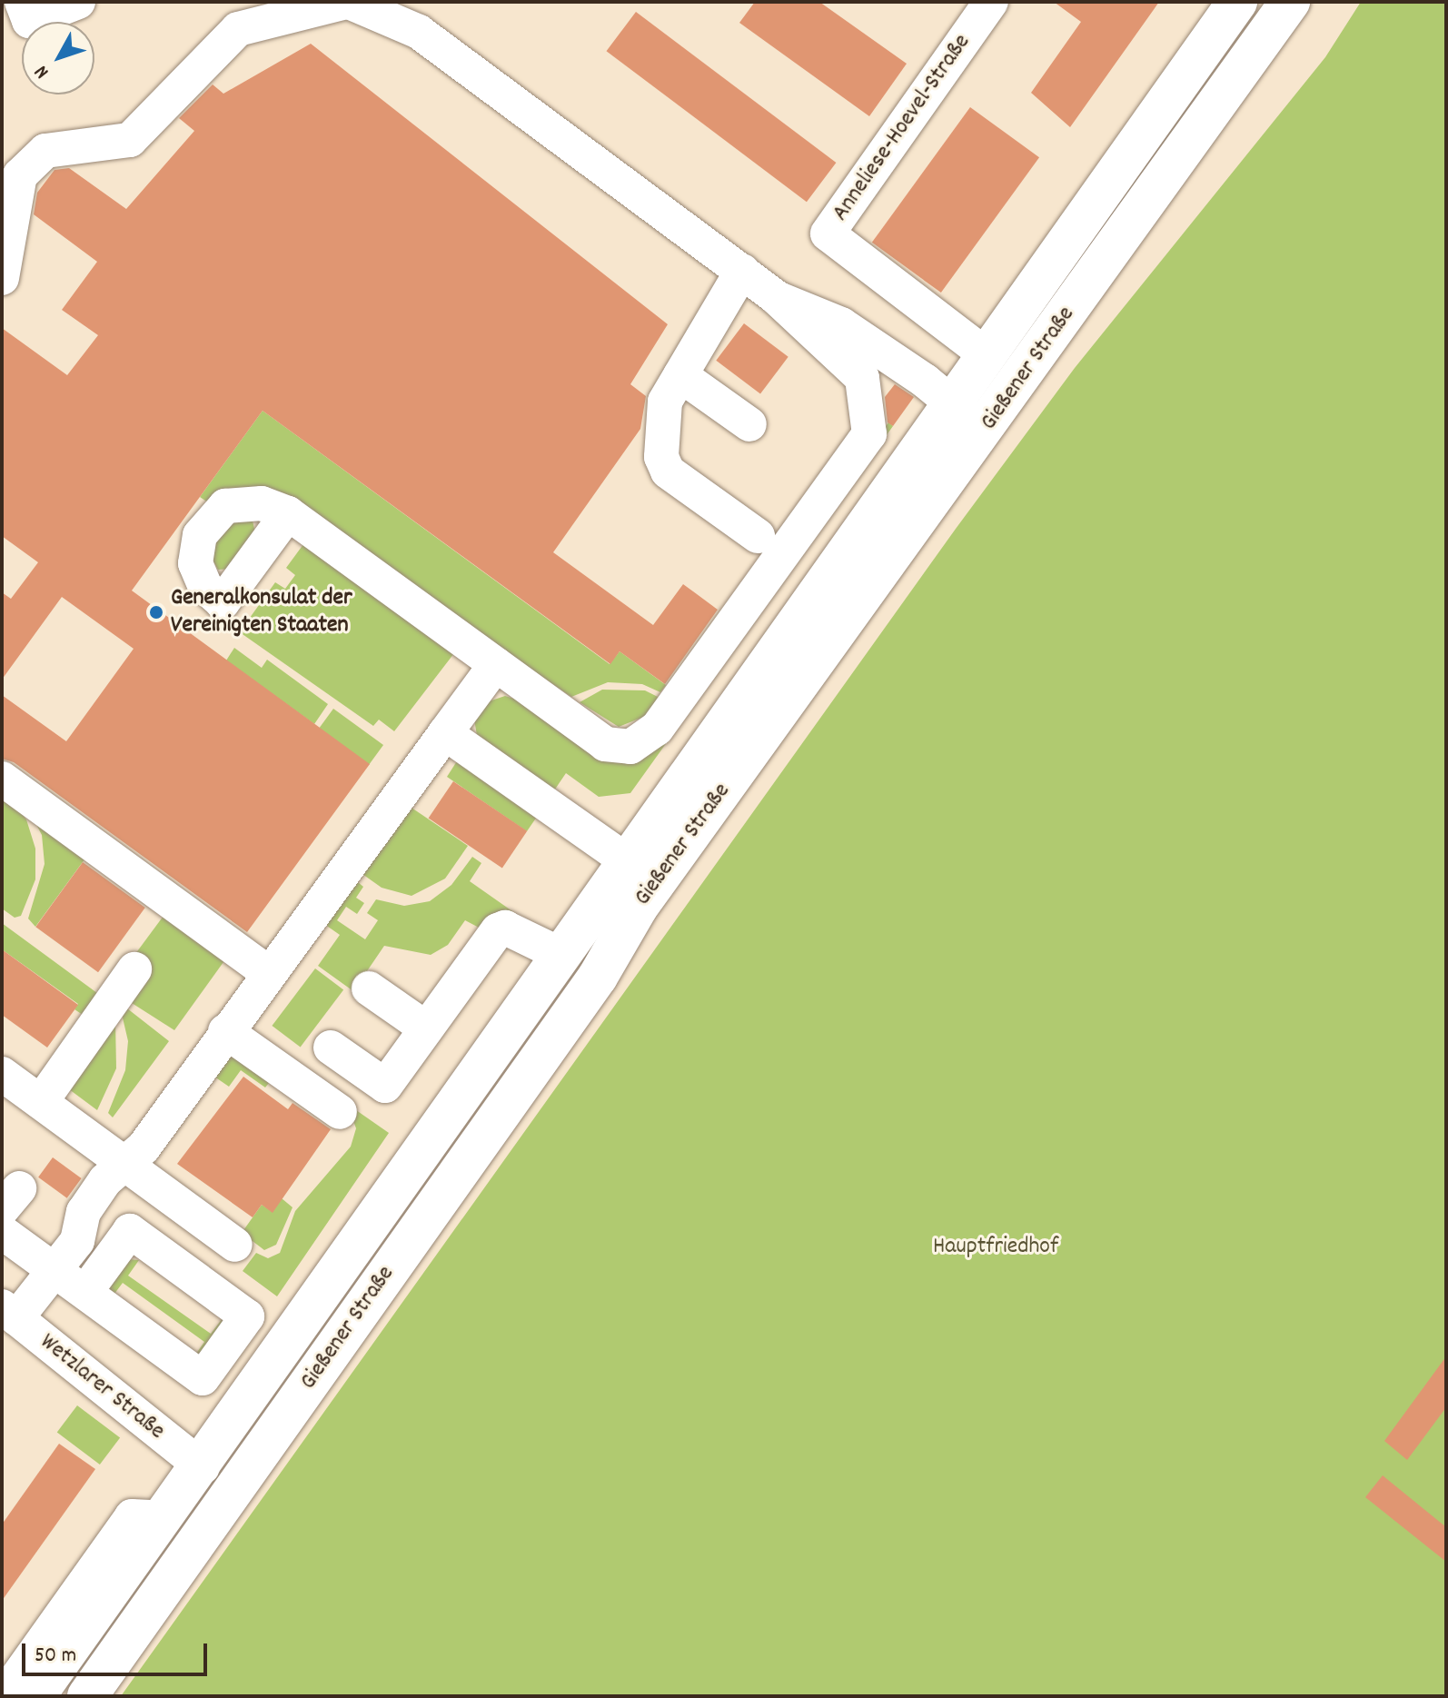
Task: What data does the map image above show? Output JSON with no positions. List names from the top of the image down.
{
  "streets": {
    "main road": ["Gießener Straße"],
    "street": ["Anneliese-Hoevel-Straße", "Wetzlarer Straße"]
  },
  "crossings": [
    ["Anneliese-Hoevel-Straße", "Gießener Straße"],
    ["Gießener Straße", "Wetzlarer Straße"]
  ],
  "parks": ["Hauptfriedhof"],
  "places": ["Generalkonsulat der Vereinigten Staaten"],
  "scale_bar": "50 m",
  "north": "bottom left"
}
